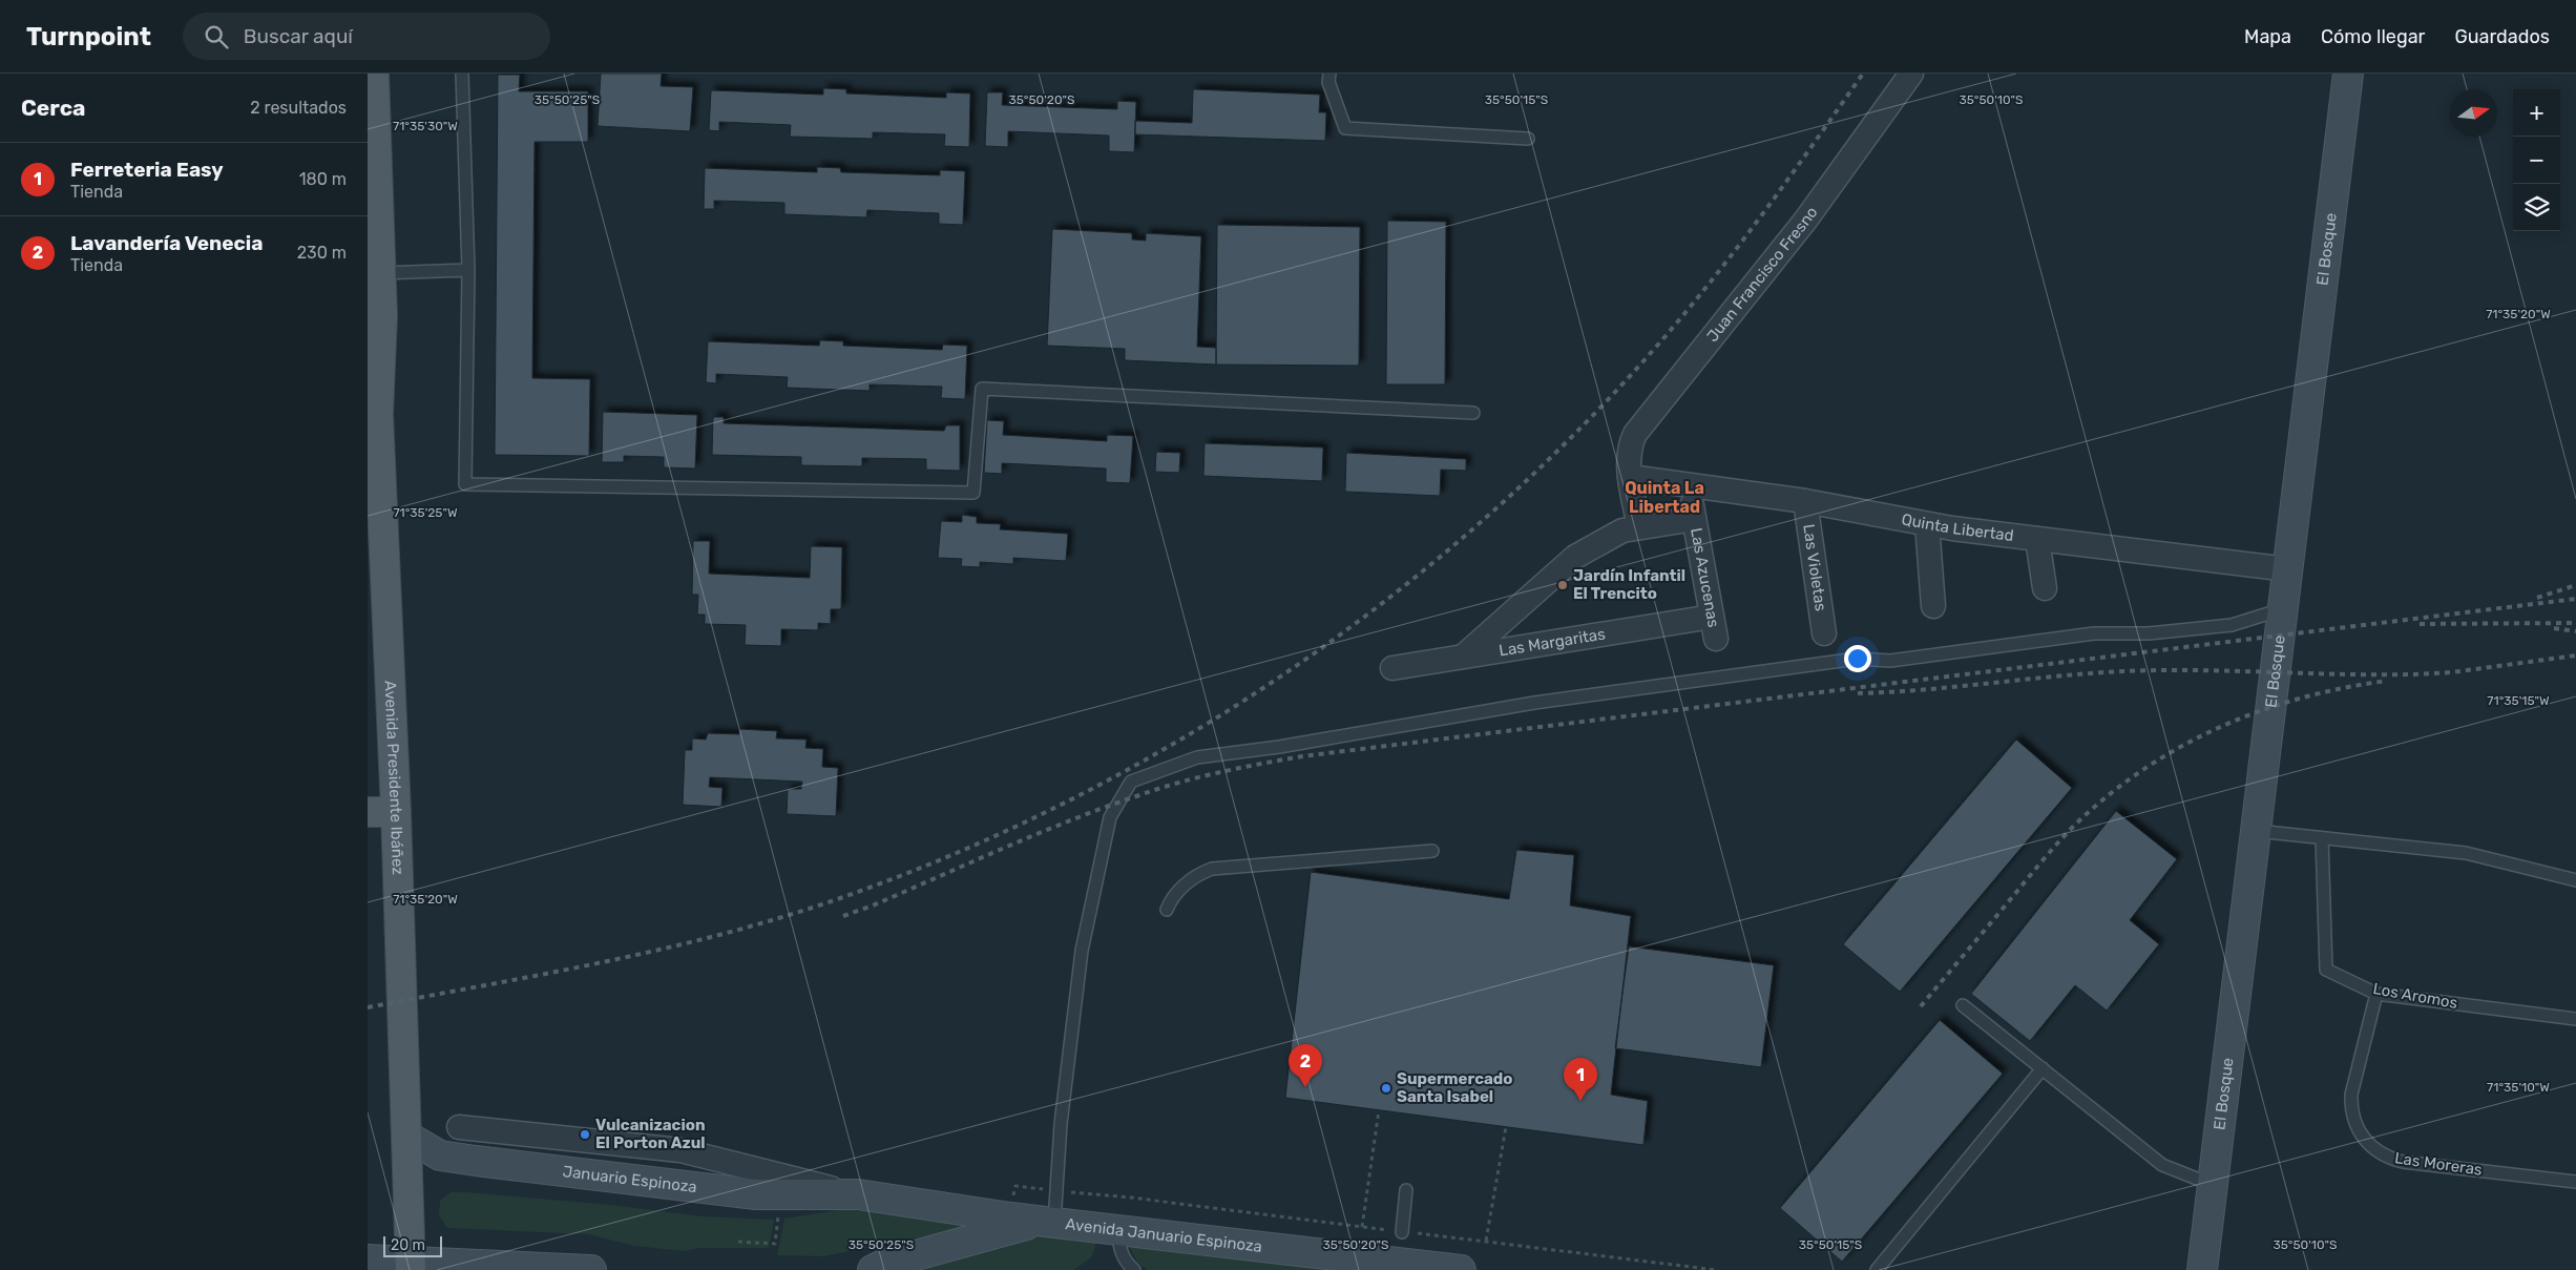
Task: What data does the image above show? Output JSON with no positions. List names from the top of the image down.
{
  "streets": {
    "main road": ["Avenida Presidente Ibáñez"],
    "street": [
      "El Bosque",
      "Juan Francisco Fresno",
      "Quinta Libertad",
      "Las Violetas",
      "Las Azucenas",
      "Las Margaritas",
      "Januario Espinoza",
      "Avenida Januario Espinoza"
    ],
    "lane": ["Los Aromos", "Las Moreras"]
  },
  "crossings": [
    ["El Bosque", "Quinta Libertad"],
    ["Juan Francisco Fresno", "Quinta Libertad"],
    ["Quinta Libertad", "Las Violetas"],
    ["Quinta Libertad", "Las Azucenas"],
    ["Las Azucenas", "Las Margaritas"],
    ["Avenida Presidente Ibáñez", "Januario Espinoza"],
    ["Los Aromos", "Las Moreras"],
    ["Januario Espinoza", "Avenida Januario Espinoza"]
  ],
  "districts": ["Quinta La Libertad"],
  "places": ["Jardín Infantil El Trencito", "Supermercado Santa Isabel", "Vulcanizacion El Porton Azul"],
  "scale_bar": "20 m",
  "north": "right",
  "page": {
    "header": "Turnpoint",
    "search": "Buscar aquí",
    "nav": ["Mapa", "Cómo llegar", "Guardados"],
    "heading": ["Cerca", "2 resultados"],
    "map_buttons": ["+", "−"],
    "list": [
      {
        "mark": "1",
        "name": "Ferreteria Easy",
        "note": "Tienda",
        "value": "180 m"
      },
      {
        "mark": "2",
        "name": "Lavandería Venecia",
        "note": "Tienda",
        "value": "230 m"
      }
    ],
    "pins": ["2", "1"],
    "scale": "20 m"
  },
  "coordinates": [
    "35°50'25\"S",
    "35°50'20\"S",
    "35°50'15\"S",
    "35°50'10\"S",
    "71°35'30\"W",
    "71°35'20\"W",
    "71°35'25\"W",
    "71°35'15\"W",
    "71°35'10\"W"
  ]
}
